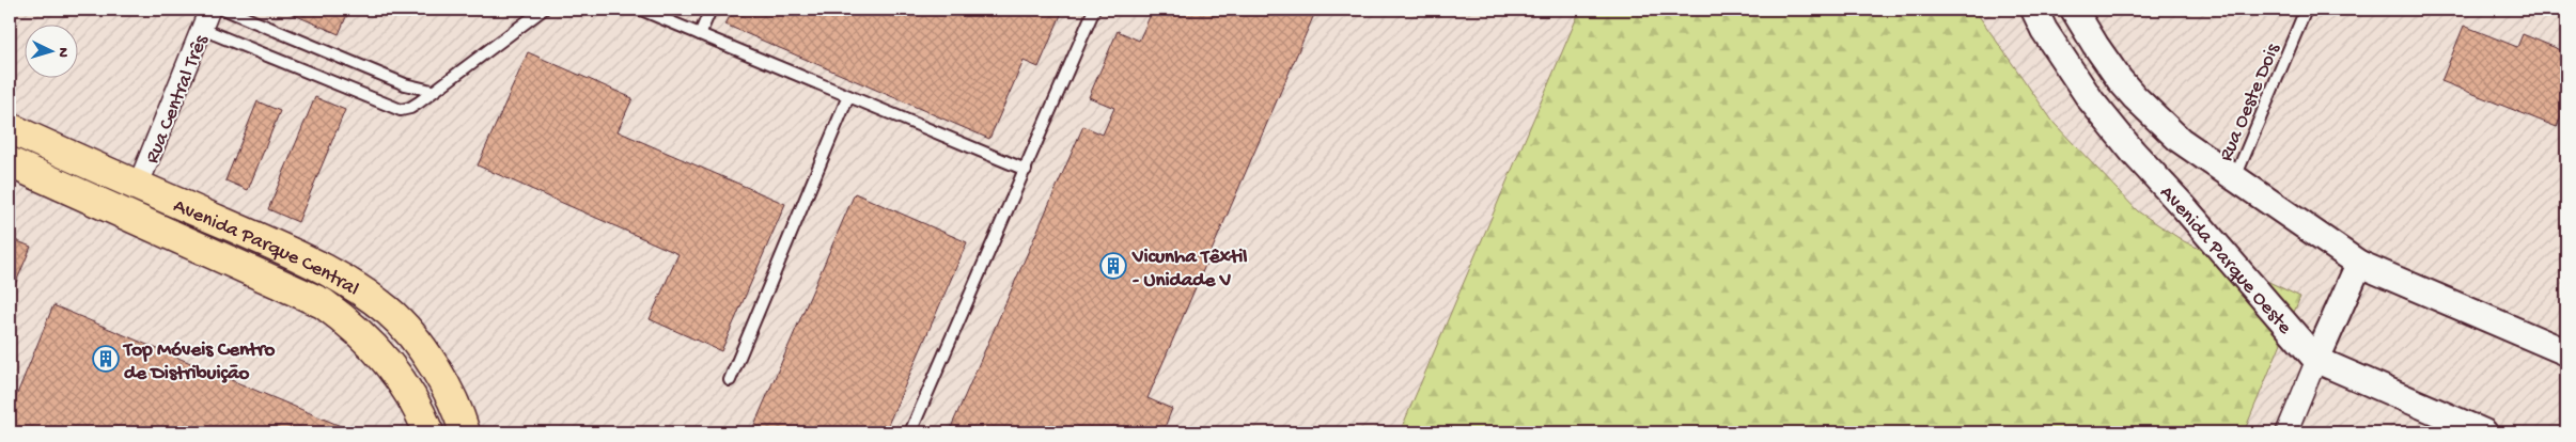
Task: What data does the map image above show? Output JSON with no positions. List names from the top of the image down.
{
  "streets": {
    "main road": ["Avenida Parque Central"],
    "street": ["Rua Central Três", "Avenida Parque Oeste"],
    "lane": ["Rua Oeste Dois"]
  },
  "crossings": [
    ["Rua Central Três", "Avenida Parque Central"]
  ],
  "places": {
    "building": ["Vicunha Têxtil - Unidade V", "Top Móveis Centro de Distribuição"]
  },
  "north": "right"
}
